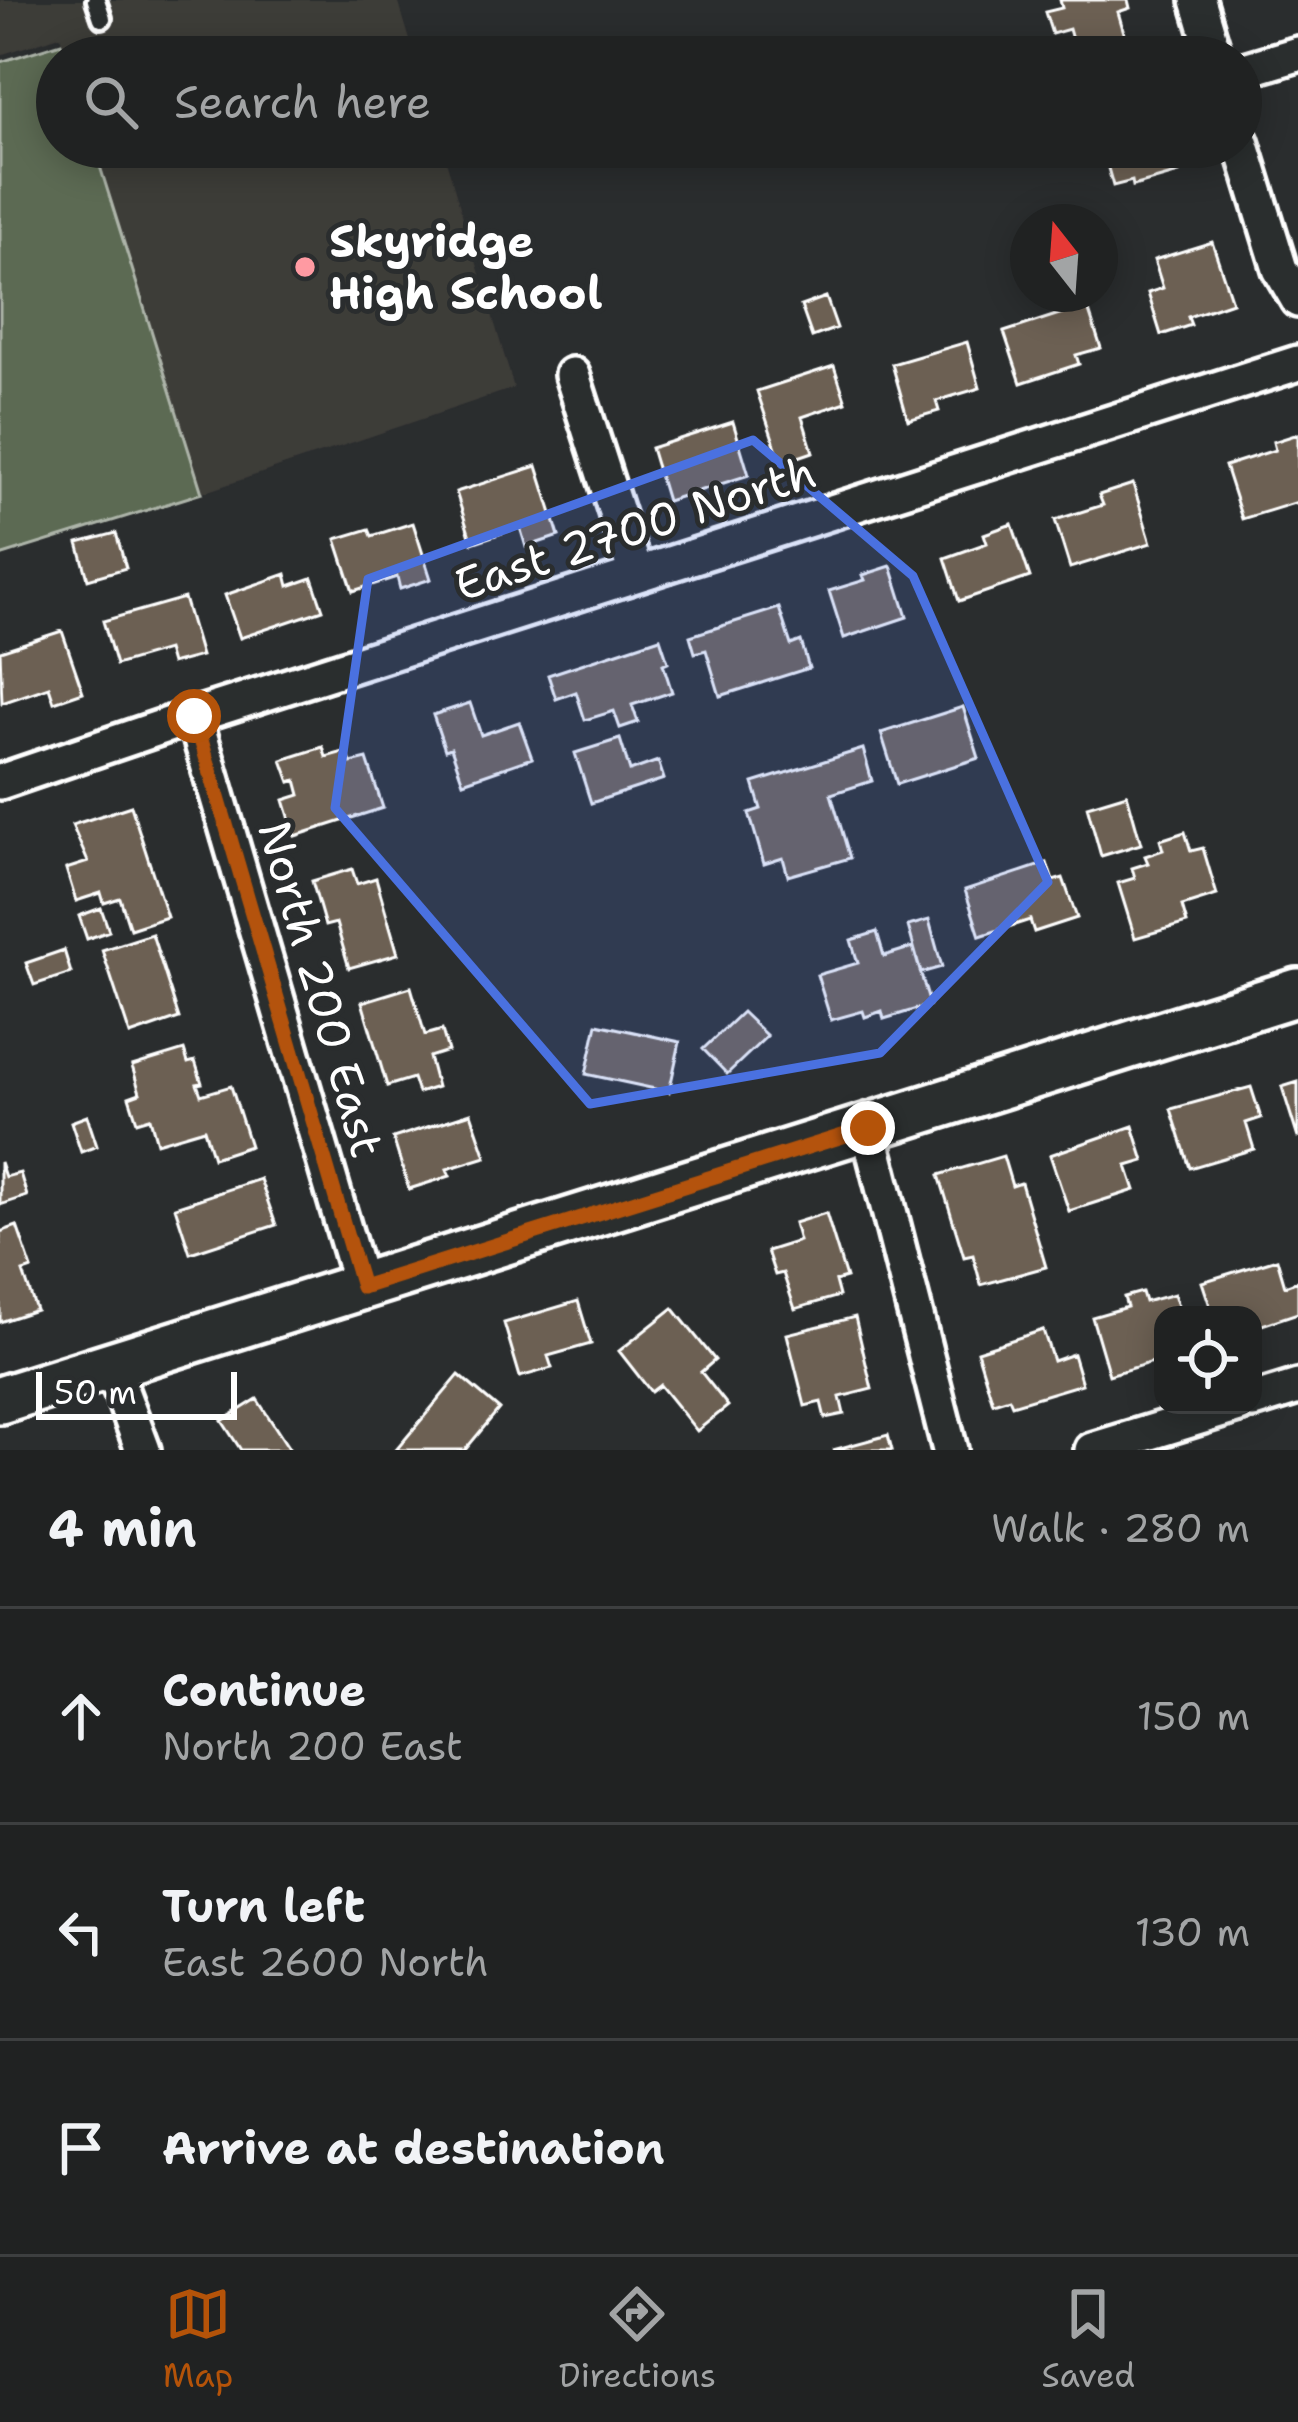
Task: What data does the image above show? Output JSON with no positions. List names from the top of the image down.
{
  "streets": {
    "street": ["East 2700 North", "North 200 East"]
  },
  "crossings": [
    ["East 2700 North", "North 200 East"]
  ],
  "places": ["Skyridge High School"],
  "scale_bar": "50 m",
  "north": "top",
  "page": {
    "search": "Search here",
    "scale": "50 m",
    "heading": ["4 min", "Walk · 280 m"],
    "list": [
      ["Continue", "North 200 East", "150 m"],
      ["Turn left", "East 2600 North", "130 m"],
      "Arrive at destination"
    ],
    "nav": ["Map", "Directions", "Saved"]
  }
}
